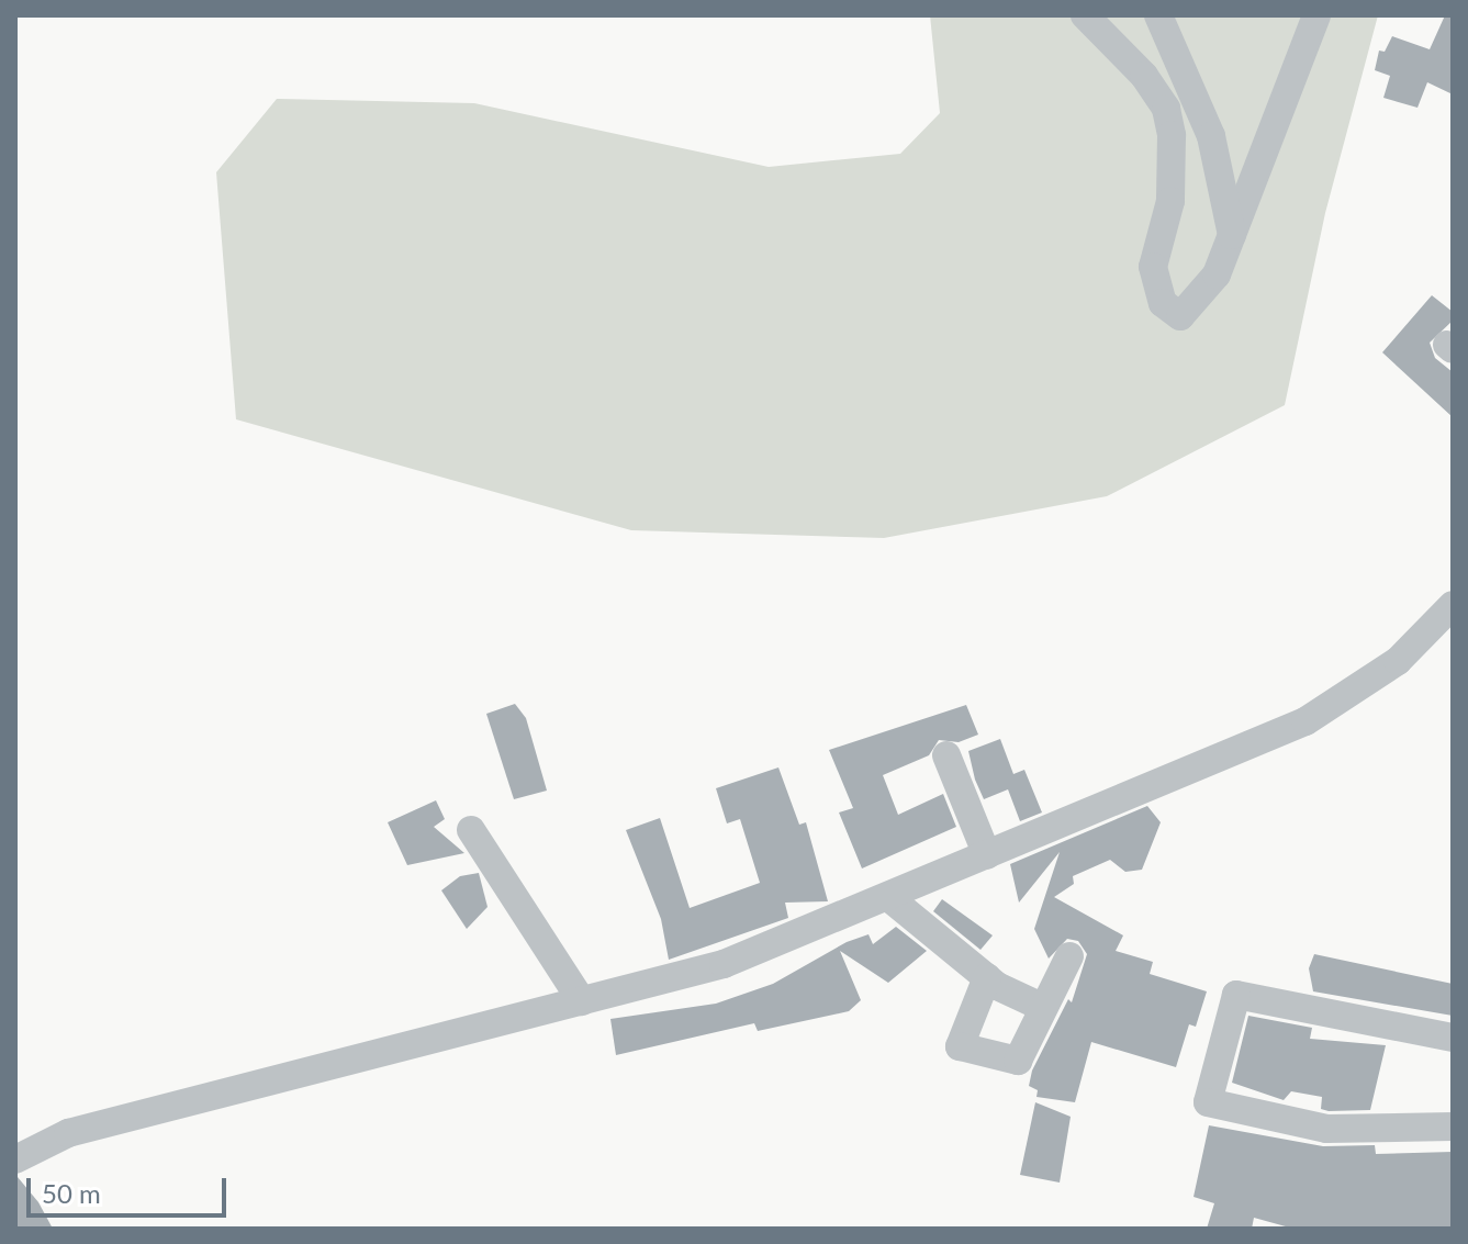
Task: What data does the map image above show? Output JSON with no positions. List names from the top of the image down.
{
  "scale_bar": "50 m"
}
